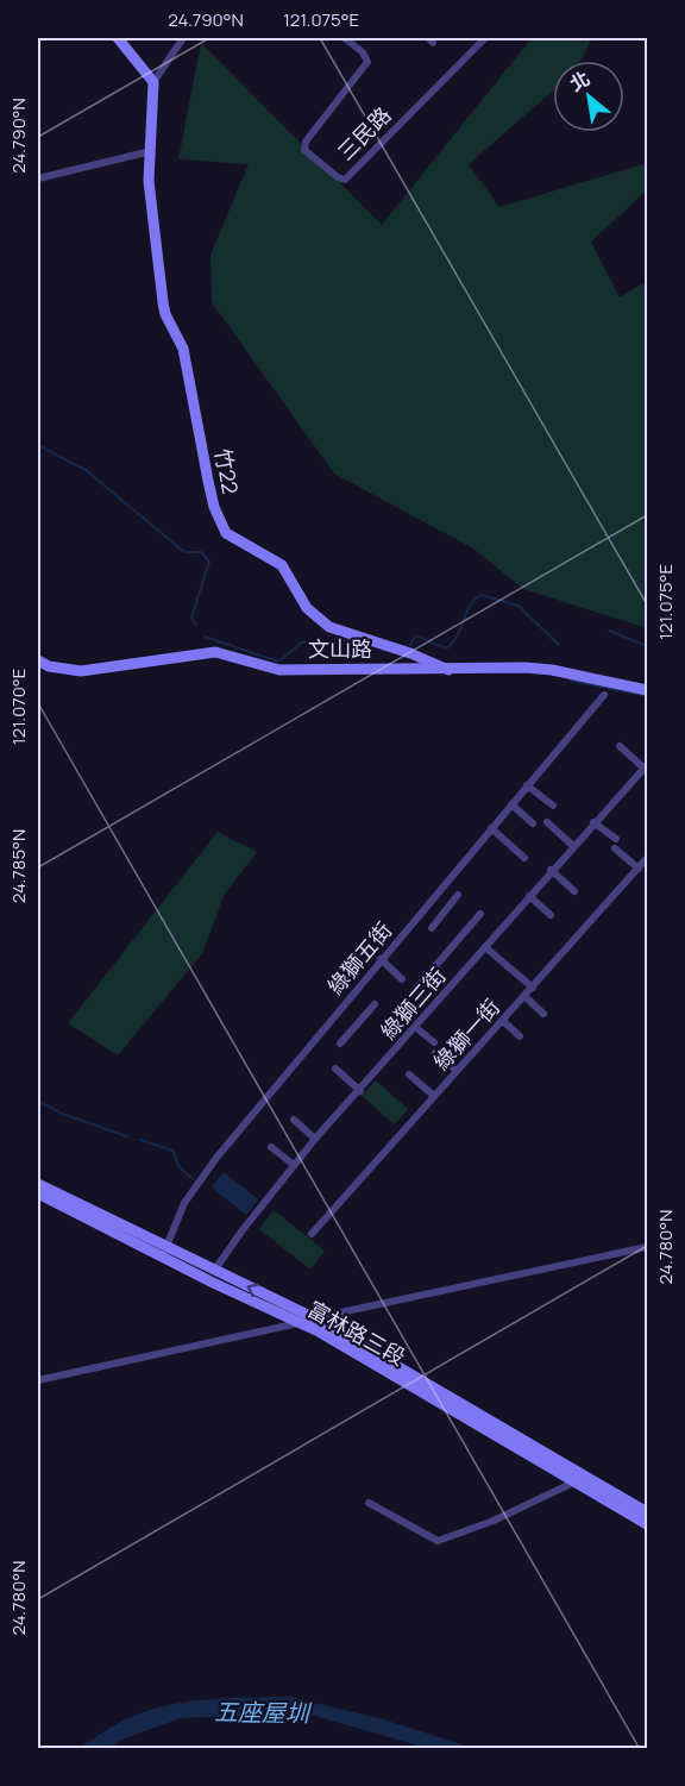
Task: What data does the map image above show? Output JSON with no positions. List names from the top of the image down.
{
  "streets": {
    "main road": ["竹22", "文山路", "富林路三段"],
    "street": [
      "三民路",
      "綠獅五街",
      "綠獅三街",
      "綠獅一街"
    ]
  },
  "crossings": [
    ["竹22", "文山路"],
    ["綠獅五街", "富林路三段"],
    ["綠獅三街", "富林路三段"]
  ],
  "water": ["五座屋圳"],
  "north": "top left",
  "coordinates": [
    "24.790°N",
    "121.075°E",
    "121.070°E",
    "24.785°N",
    "24.780°N"
  ]
}
